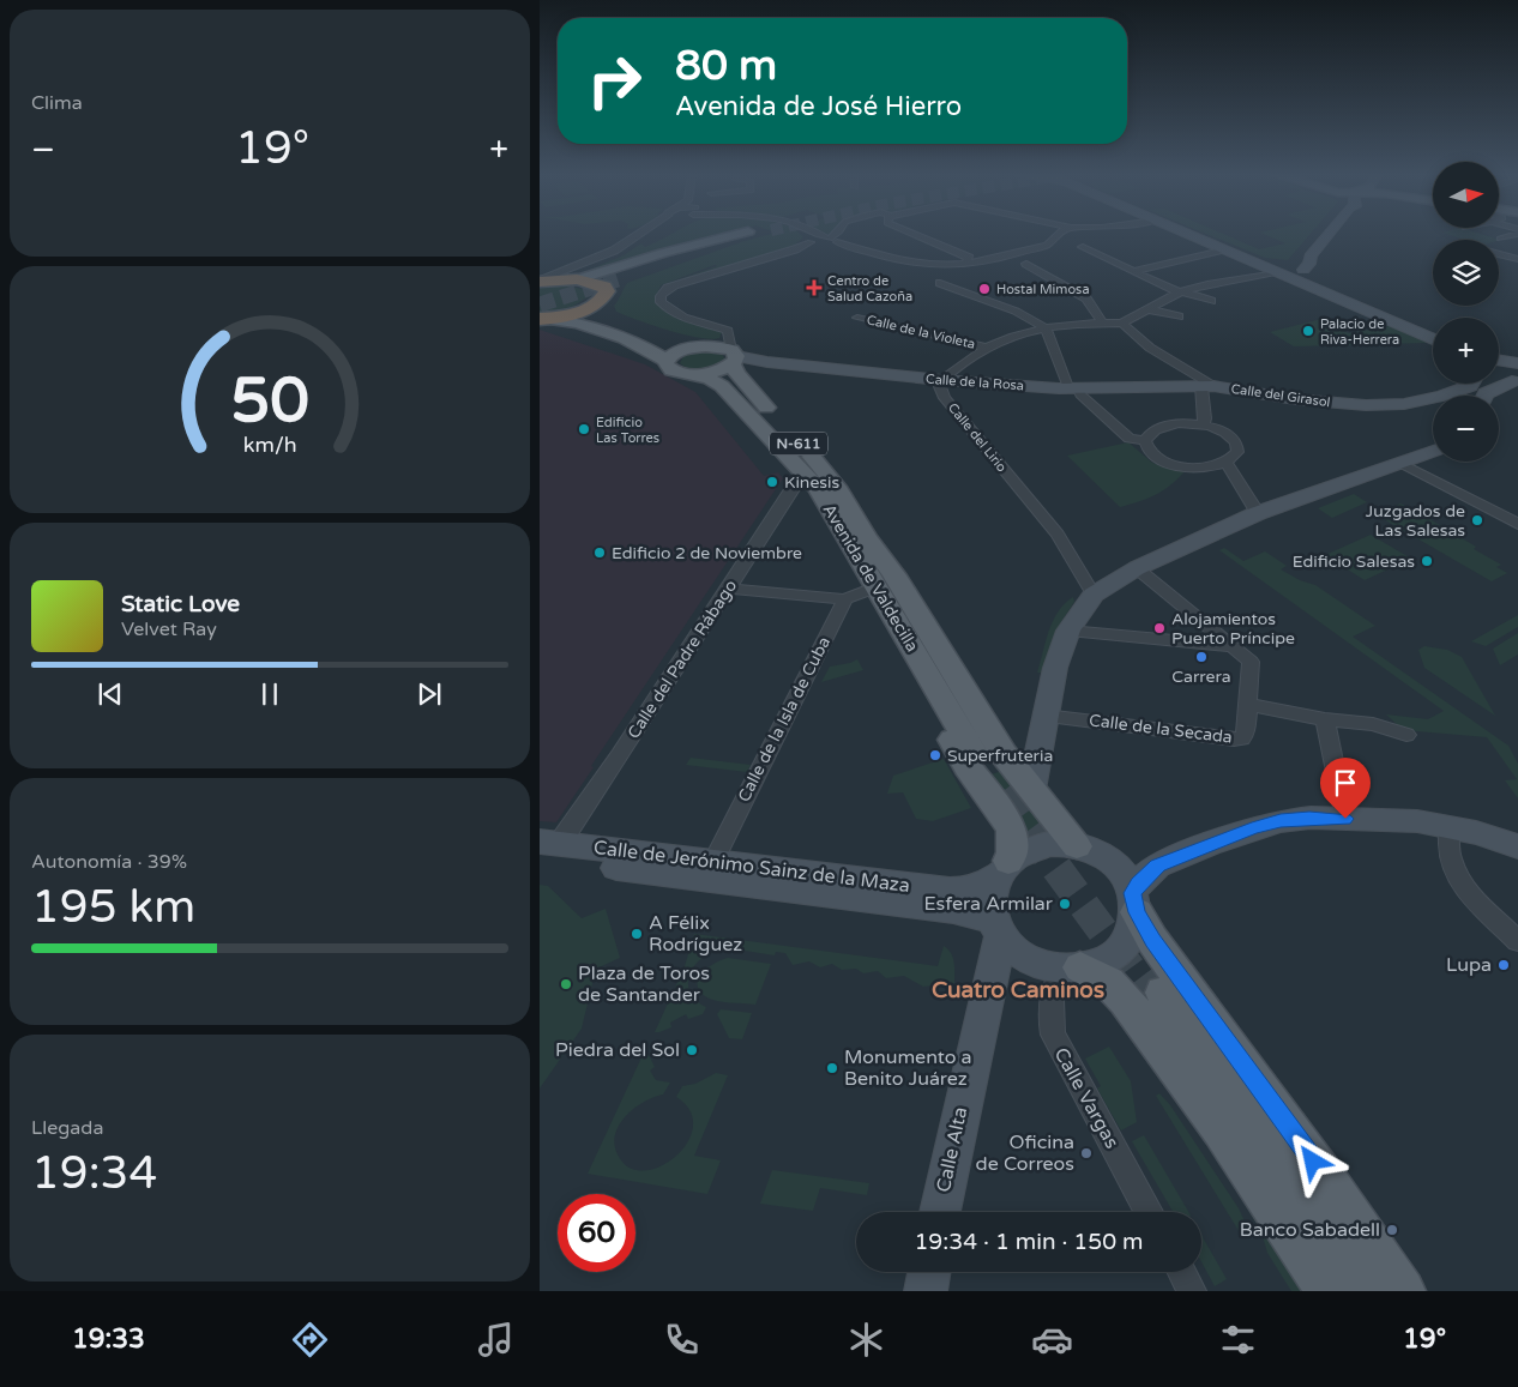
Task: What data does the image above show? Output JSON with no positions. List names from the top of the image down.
{
  "streets": {
    "main road": [
      "Calle de la Rosa",
      "Calle del Girasol",
      "N-611",
      "Avenida de Valdecilla",
      "Calle de Jerónimo Sainz de la Maza",
      "Calle Alta"
    ],
    "street": [
      "Calle de la Violeta",
      "Calle del Lirio",
      "Calle del Padre Rábago",
      "Calle de la Isla de Cuba",
      "Calle de la Secada",
      "Calle Vargas"
    ]
  },
  "crossings": [
    ["Calle de la Rosa", "Calle del Girasol"],
    ["Calle de la Rosa", "Calle del Lirio"],
    ["Calle de la Rosa", "Avenida de Valdecilla"],
    ["Avenida de Valdecilla", "Calle del Padre Rábago"],
    ["Avenida de Valdecilla", "Calle de la Isla de Cuba"],
    ["Avenida de Valdecilla", "Calle de Jerónimo Sainz de la Maza"],
    ["Avenida de Valdecilla", "Calle Vargas"],
    ["Avenida de Valdecilla", "Calle Alta"],
    ["Calle del Padre Rábago", "Calle de Jerónimo Sainz de la Maza"],
    ["Calle de la Isla de Cuba", "Calle de Jerónimo Sainz de la Maza"],
    ["Calle de Jerónimo Sainz de la Maza", "Calle Vargas"],
    ["Calle de Jerónimo Sainz de la Maza", "Calle Alta"],
    ["Calle Vargas", "Calle Alta"]
  ],
  "districts": ["Cuatro Caminos"],
  "places": {
    "health": ["Centro de Salud Cazoña"],
    "other": [
      "Hostal Mimosa",
      "Palacio de Riva-Herrera",
      "Edificio Las Torres",
      "Kinesis",
      "Juzgados de Las Salesas",
      "Edificio 2 de Noviembre",
      "Edificio Salesas",
      "Alojamientos Puerto Príncipe",
      "Carrera",
      "Superfruteria",
      "Esfera Armilar",
      "A Félix Rodríguez",
      "Lupa",
      "Plaza de Toros de Santander",
      "Piedra del Sol",
      "Monumento a Benito Juárez",
      "Oficina de Correos",
      "Banco Sabadell"
    ]
  },
  "north": "right",
  "page": {
    "tile": [
      "Clima",
      ["Autonomía · 39%", "195 km"],
      ["Llegada", "19:34"]
    ],
    "turn": ["80 m", "Avenida de José Hierro"],
    "heat": ["−", "19°", "+"],
    "map_buttons": ["+", "−"],
    "song": ["Static Love", "Velvet Ray"],
    "limit": "60",
    "trip": "19:34 · 1 min · 150 m",
    "tabs": ["19:33", "19°"],
    "gauge": ["50", "km/h"]
  }
}
